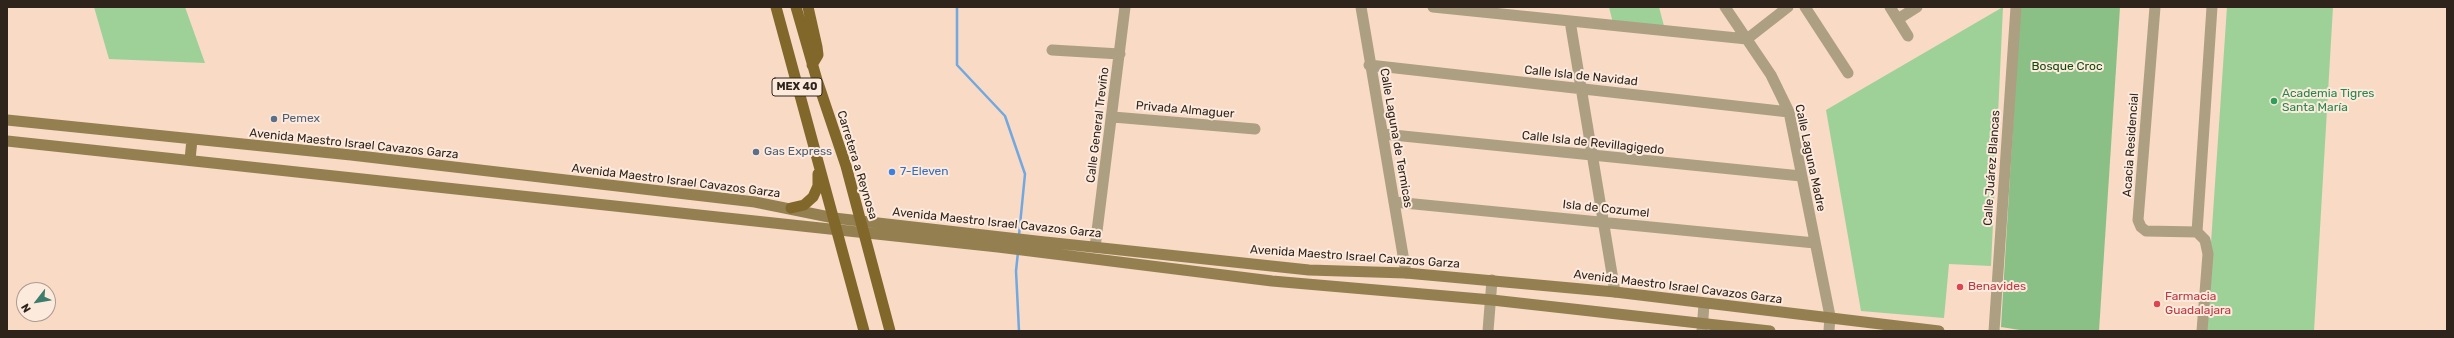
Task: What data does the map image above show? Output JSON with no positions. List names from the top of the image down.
{
  "streets": {
    "main road": ["MEX 40", "Avenida Maestro Israel Cavazos Garza", "Carretera a Reynosa"],
    "street": [
      "Calle Isla de Navidad",
      "Privada Almaguer",
      "Calle General Treviño",
      "Calle Laguna de Termicas",
      "Calle Isla de Revillagigedo",
      "Acacia Residencial",
      "Calle Laguna Madre",
      "Calle Juárez Blancas",
      "Isla de Cozumel"
    ]
  },
  "crossings": [
    ["Calle Isla de Navidad", "Calle Laguna de Termicas"],
    ["Calle Isla de Navidad", "Calle Laguna Madre"],
    ["MEX 40", "Avenida Maestro Israel Cavazos Garza"],
    ["Privada Almaguer", "Calle General Treviño"],
    ["Calle General Treviño", "Avenida Maestro Israel Cavazos Garza"],
    ["Calle Laguna de Termicas", "Calle Isla de Revillagigedo"],
    ["Calle Laguna de Termicas", "Avenida Maestro Israel Cavazos Garza"],
    ["Calle Laguna de Termicas", "Isla de Cozumel"],
    ["Calle Isla de Revillagigedo", "Calle Laguna Madre"],
    ["Avenida Maestro Israel Cavazos Garza", "Calle Laguna Madre"],
    ["Avenida Maestro Israel Cavazos Garza", "Carretera a Reynosa"],
    ["Calle Laguna Madre", "Isla de Cozumel"]
  ],
  "parks": ["Bosque Croc"],
  "places": [
    "Academia Tigres Santa María",
    "Pemex",
    "Gas Express",
    "7-Eleven",
    "Benavides",
    "Farmacia Guadalajara"
  ],
  "north": "bottom left"
}
